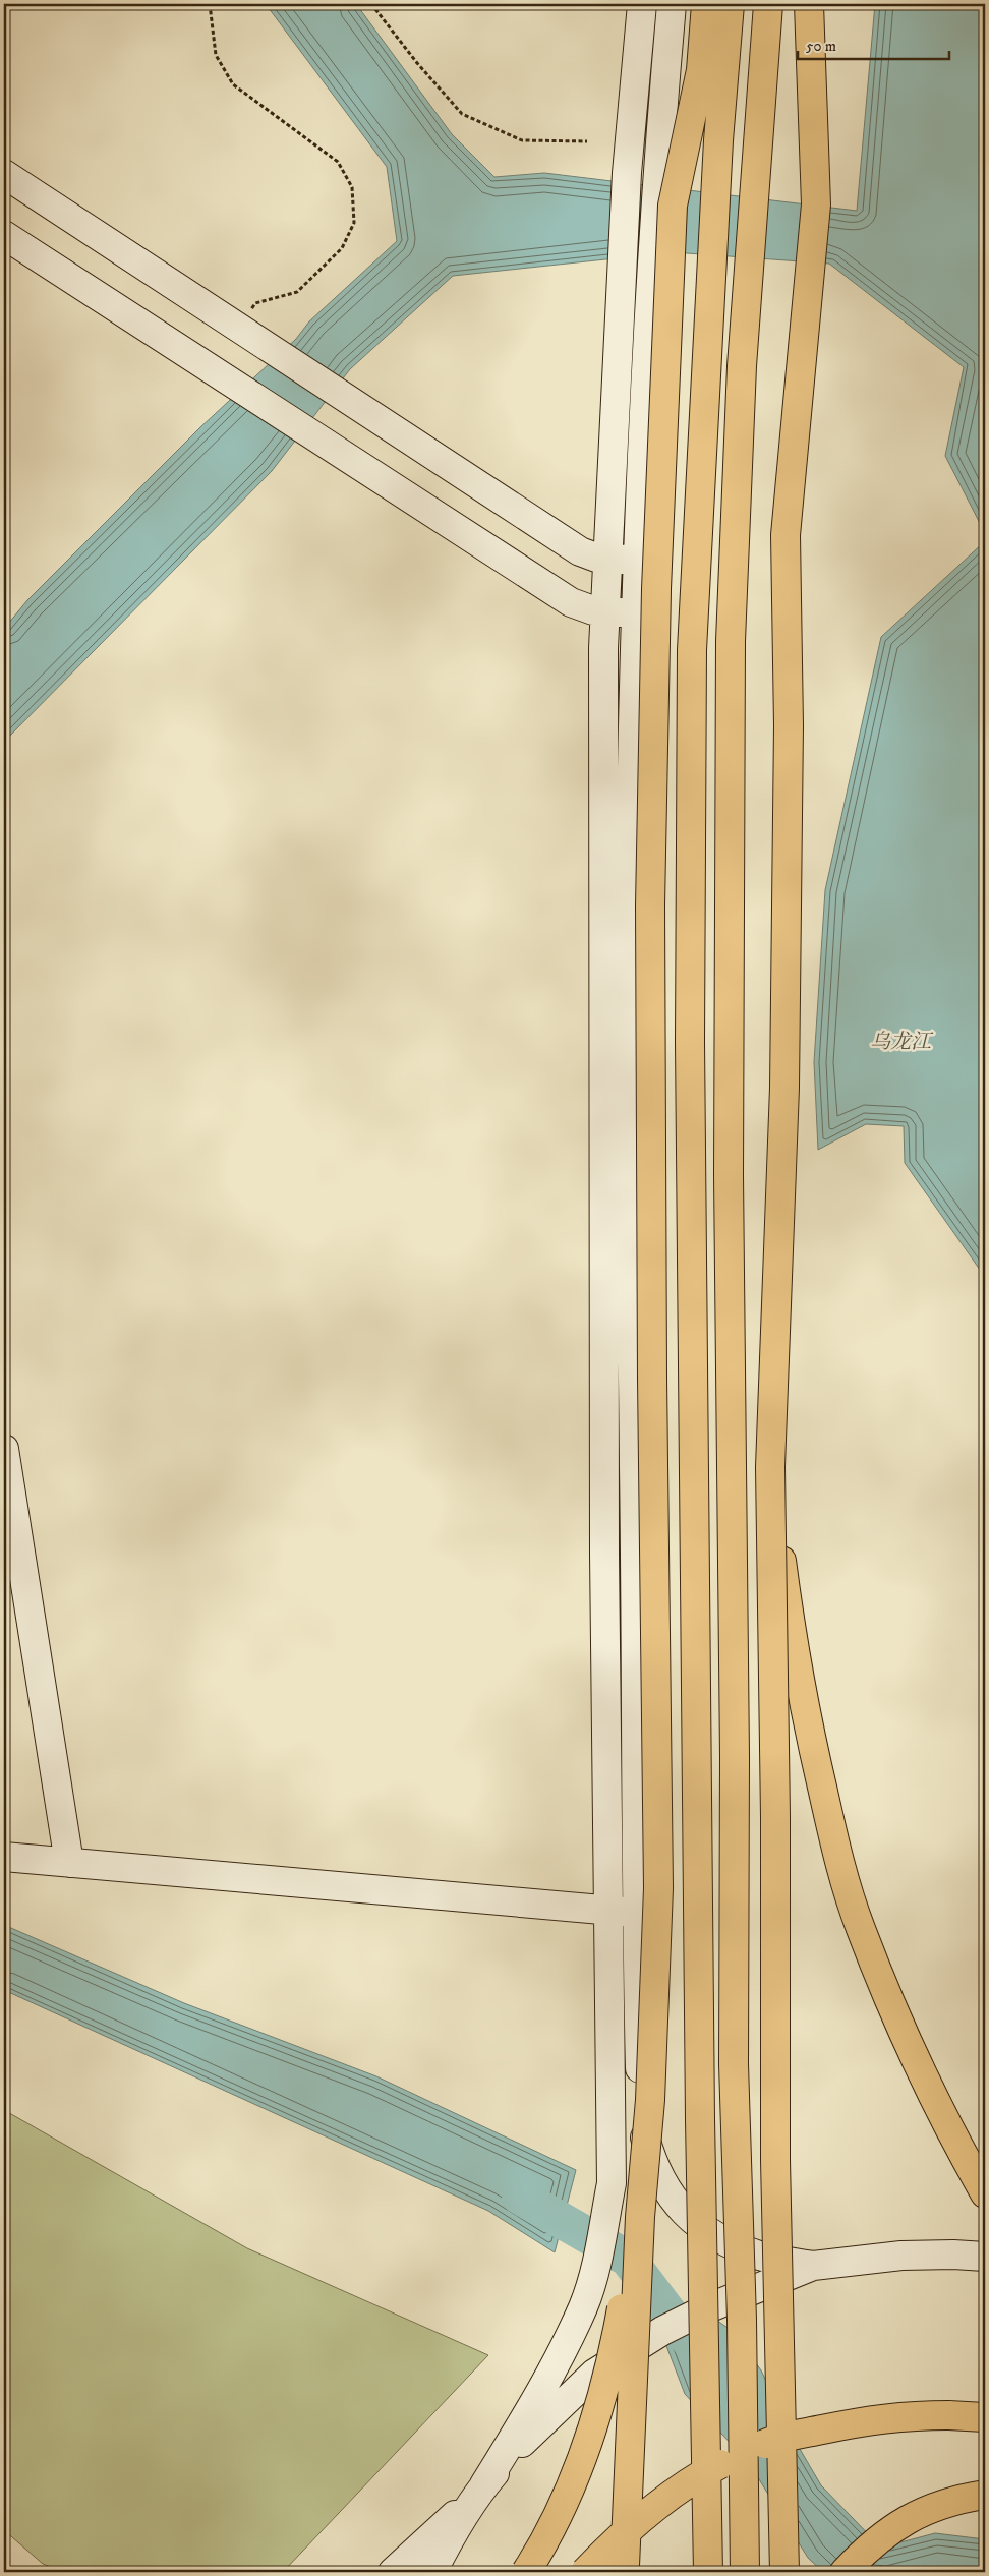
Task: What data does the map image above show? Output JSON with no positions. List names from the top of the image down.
{
  "water": ["乌龙江"],
  "scale_bar": "50 m"
}
